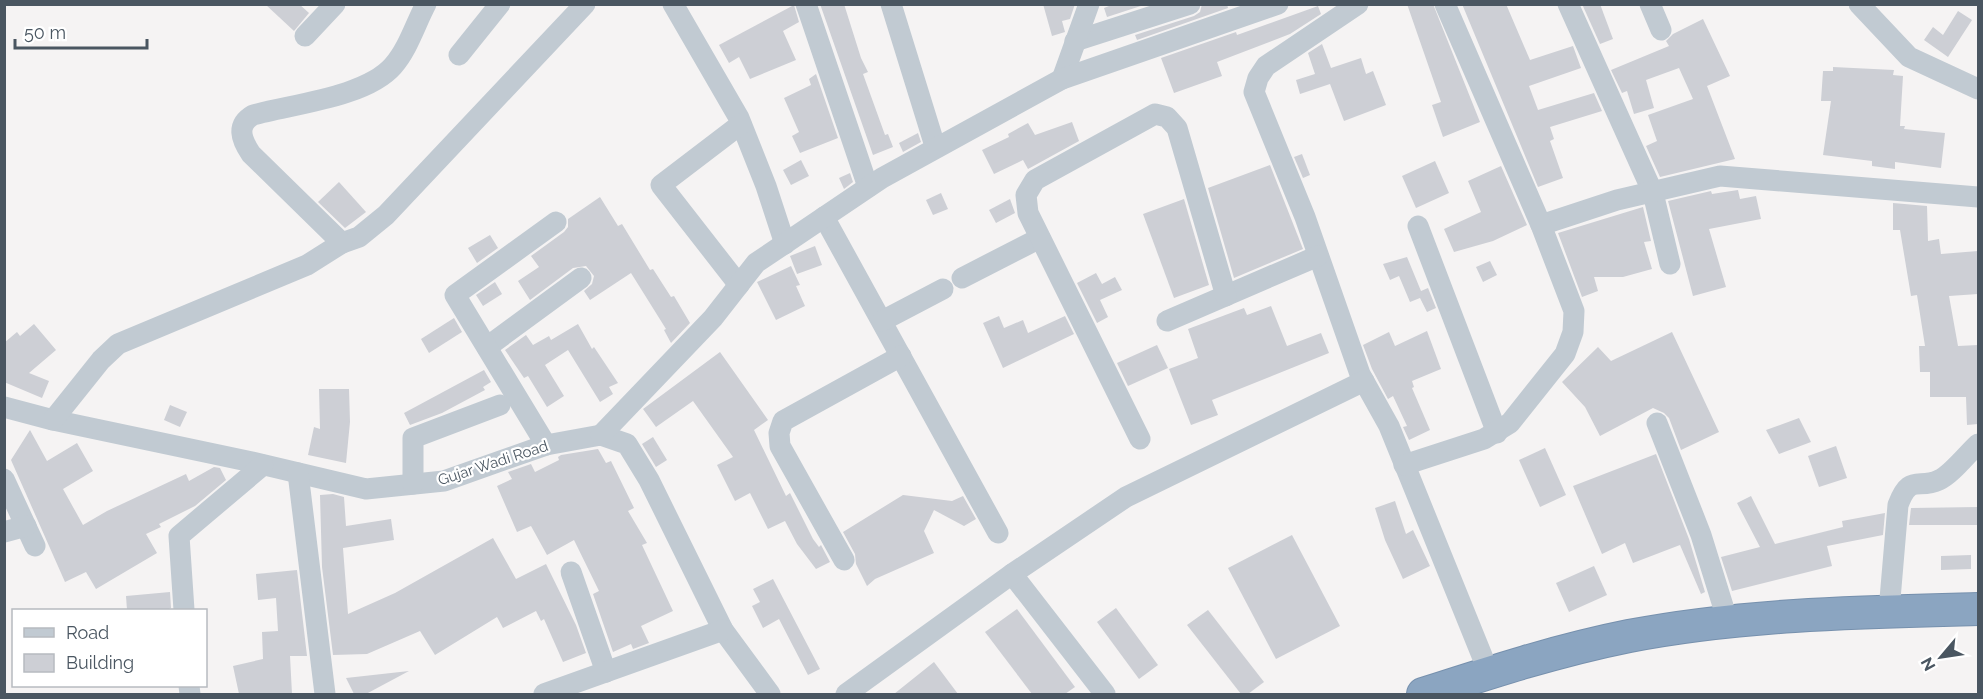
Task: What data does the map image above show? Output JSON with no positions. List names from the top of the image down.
{
  "streets": {
    "street": ["Gujar Wadi Road"]
  },
  "legend": ["Road", "Building"],
  "scale_bar": "50 m",
  "north": "bottom left"
}
